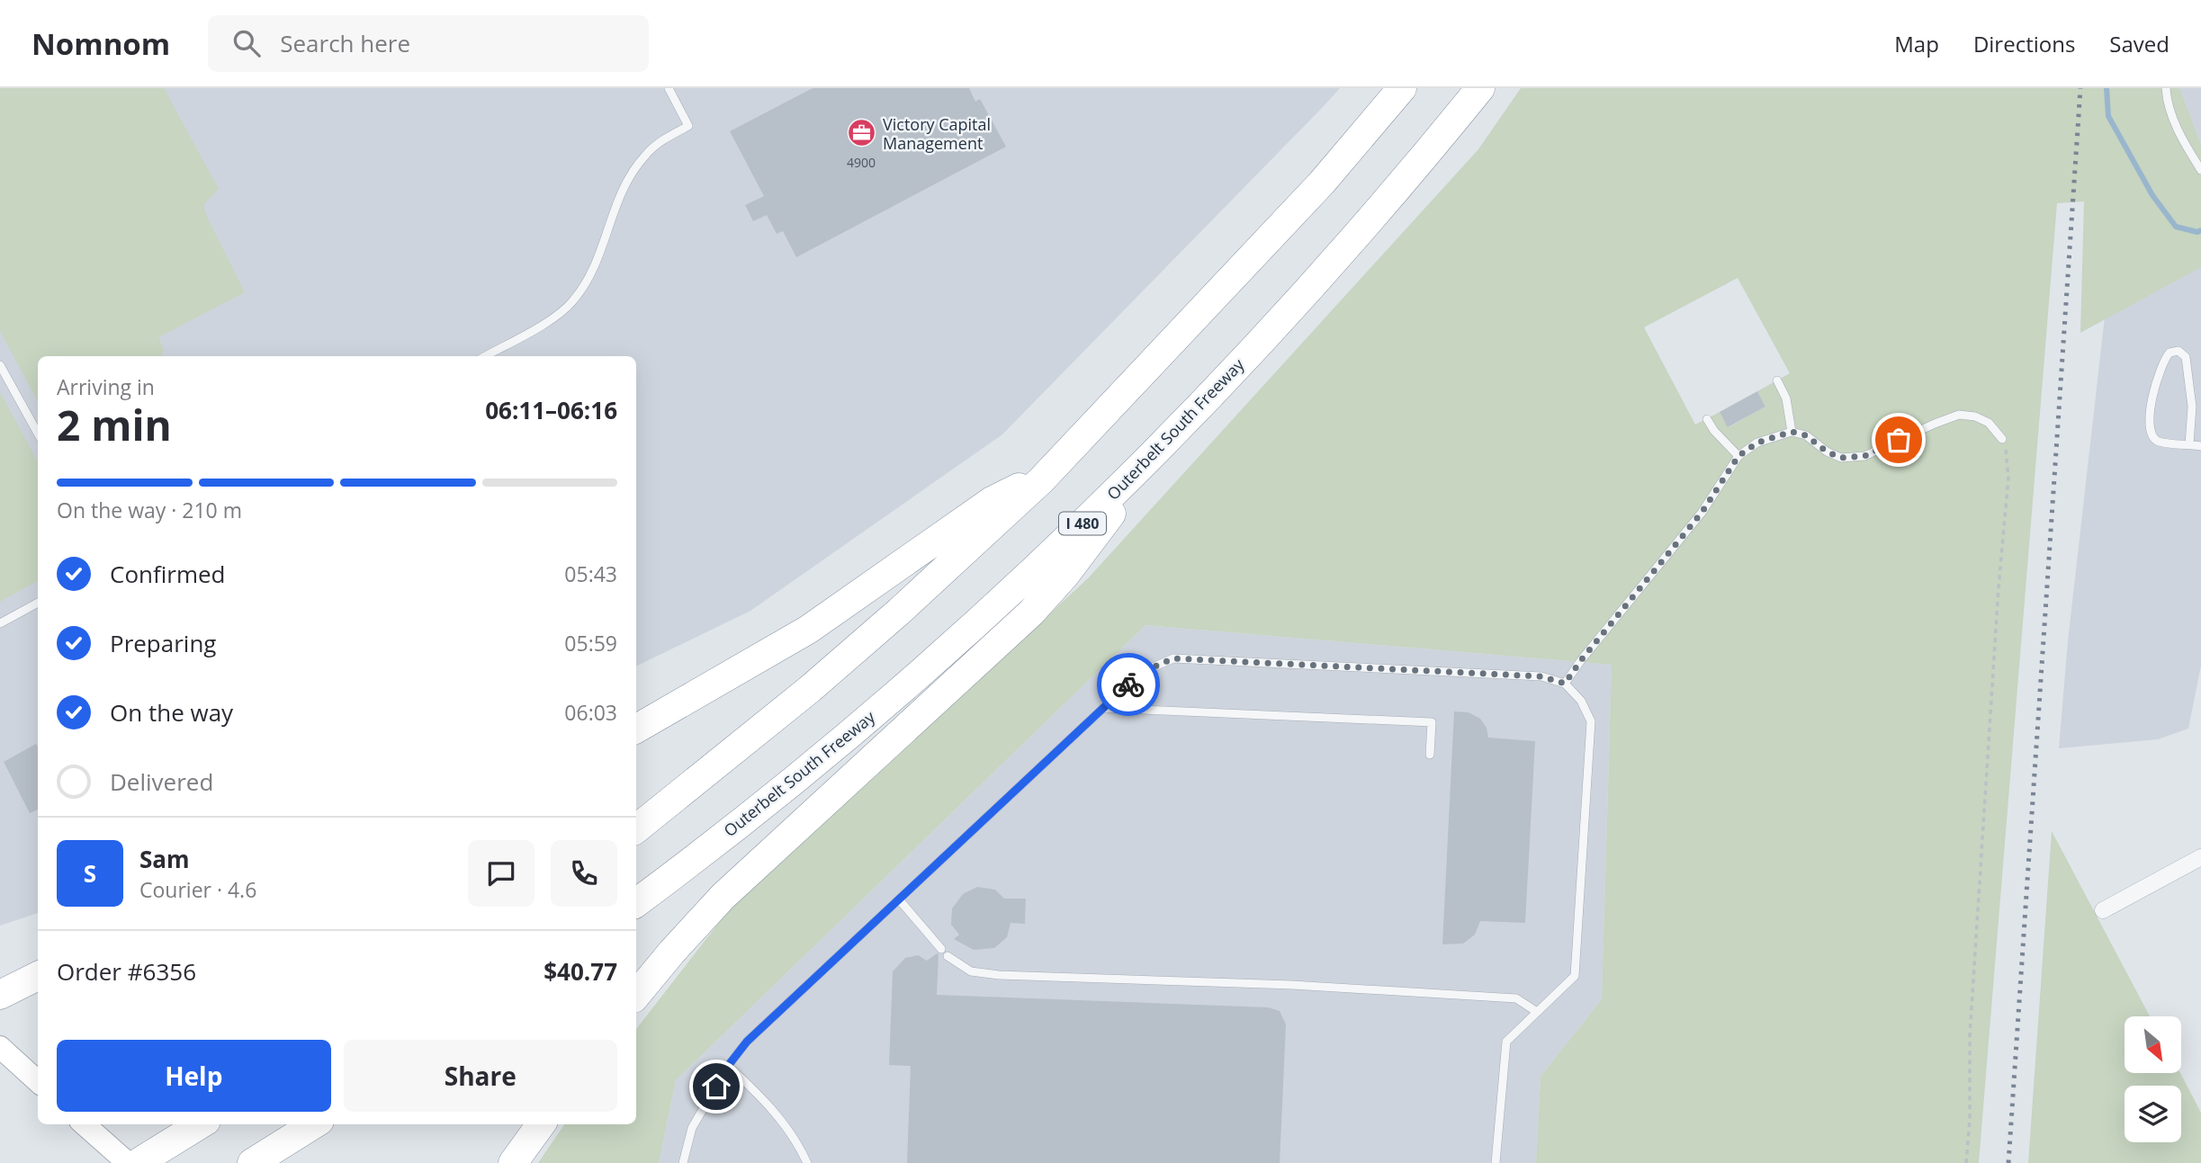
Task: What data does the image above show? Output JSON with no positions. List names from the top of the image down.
{
  "streets": {
    "highway": ["Outerbelt South Freeway", "I 480"]
  },
  "places": {
    "office": ["Victory Capital Management"]
  },
  "house_numbers": ["4900"],
  "north": "bottom right",
  "page": {
    "header": "Nomnom",
    "search": "Search here",
    "nav": ["Map", "Directions", "Saved"],
    "heading": ["2 min", "Arriving in", "06:11–06:16"],
    "panel": [
      "Sam",
      "Courier · 4.6",
      "Order #6356",
      "$40.77"
    ],
    "bar": "On the way · 210 m",
    "list": [
      ["Confirmed", "05:43"],
      ["Preparing", "05:59"],
      ["On the way", "06:03"],
      "Delivered"
    ],
    "round": "S",
    "buttons": ["Help", "Share"]
  }
}
